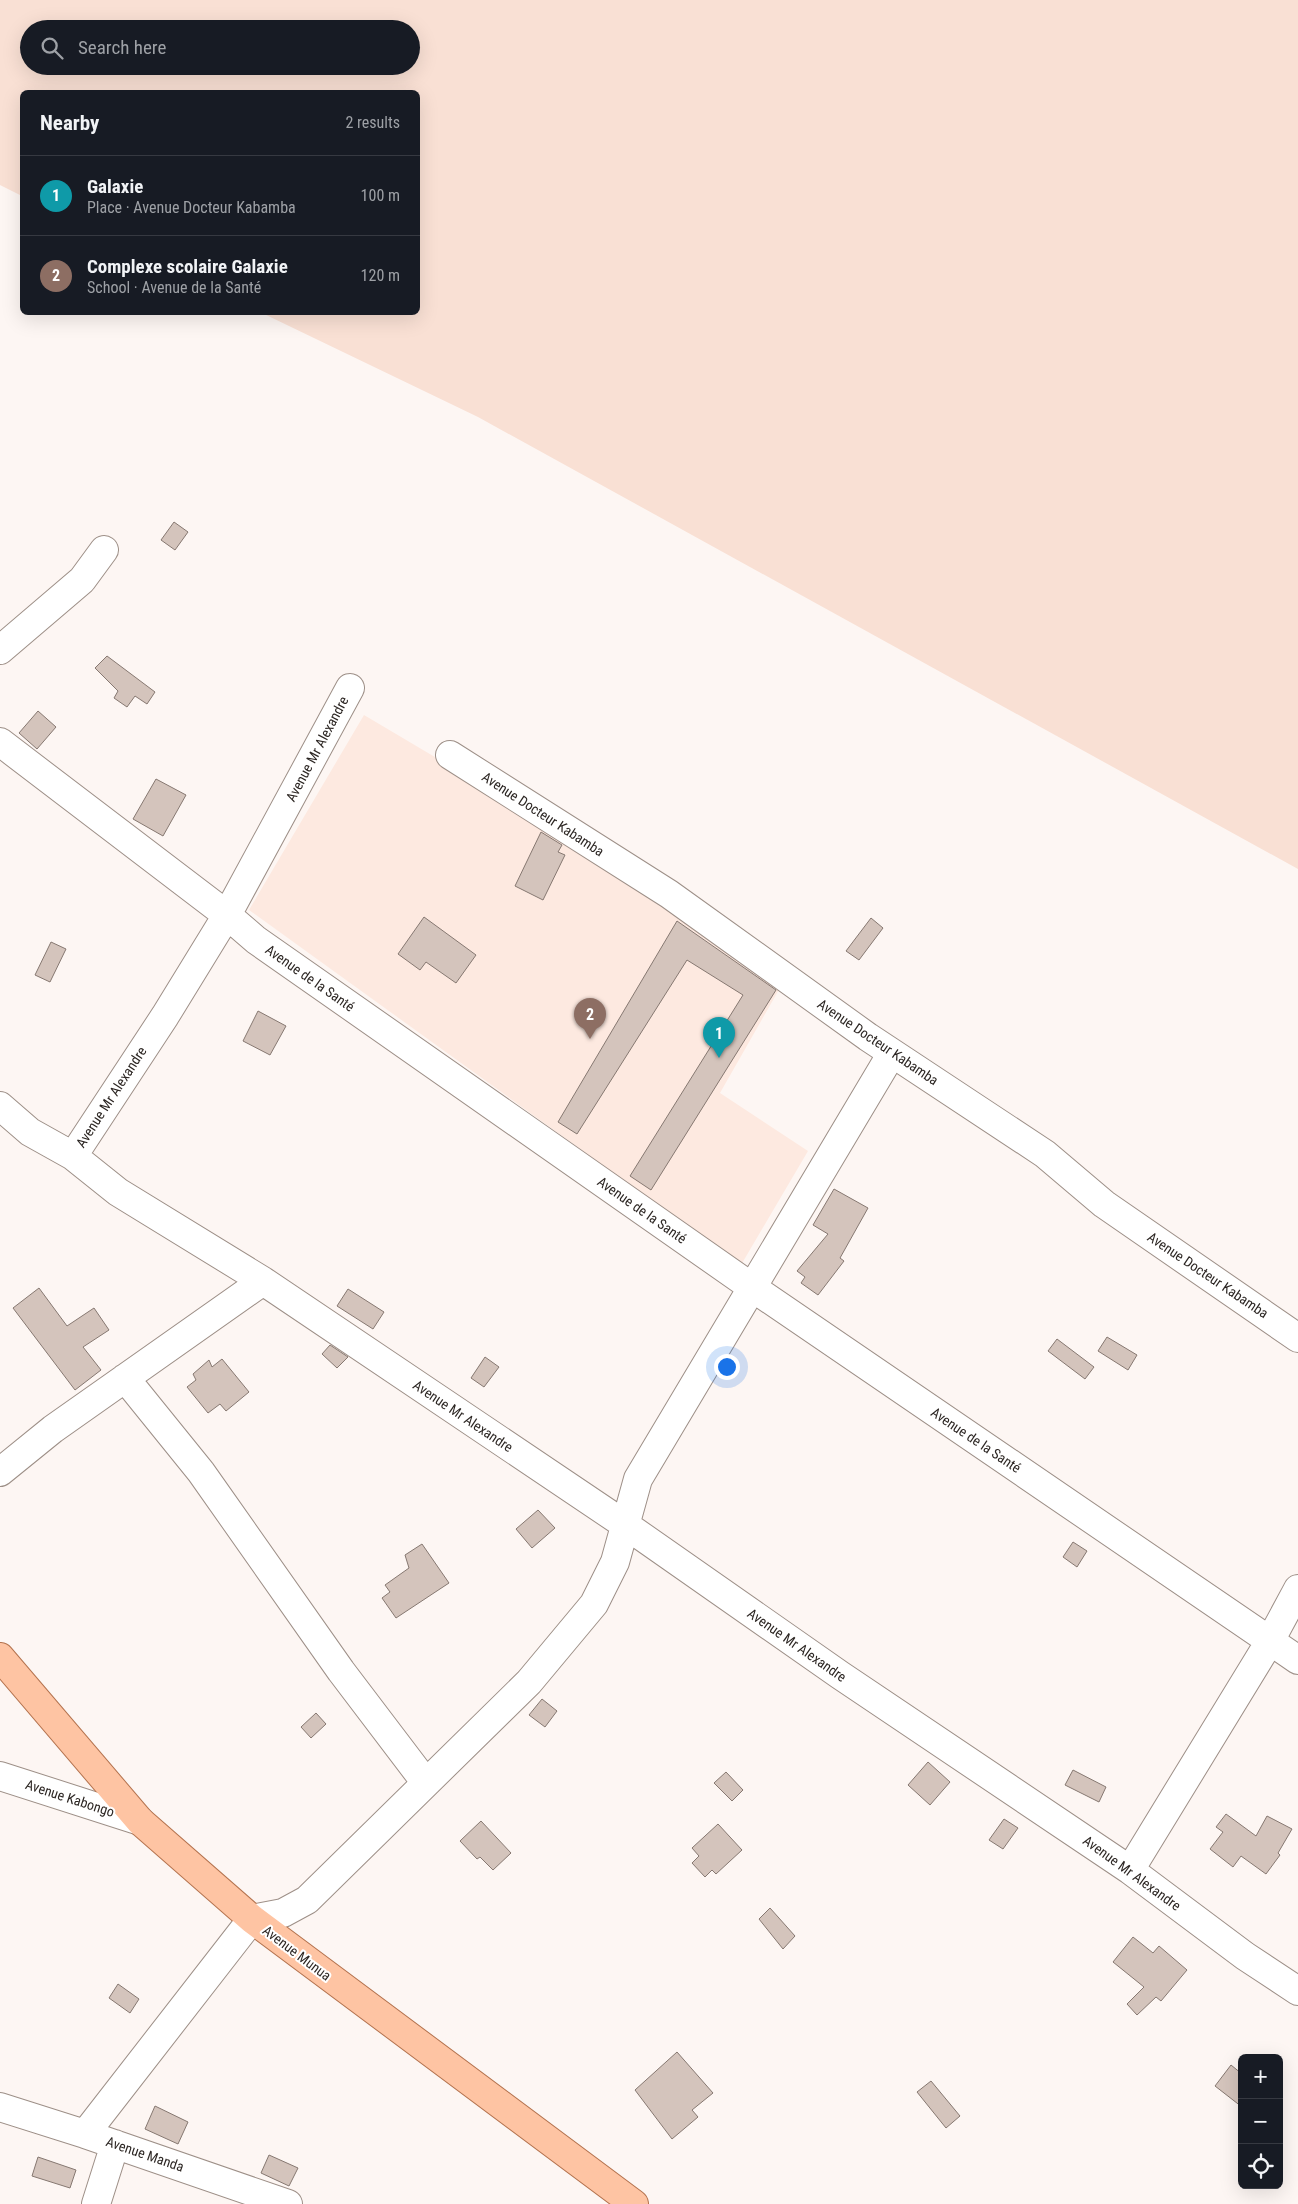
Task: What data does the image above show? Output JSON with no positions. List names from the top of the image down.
{
  "streets": {
    "main road": ["Avenue Munua"],
    "street": [
      "Avenue Mr Alexandre",
      "Avenue Docteur Kabamba",
      "Avenue de la Santé",
      "Avenue Kabongo",
      "Avenue Manda"
    ]
  },
  "crossings": [
    ["Avenue Mr Alexandre", "Avenue de la Santé"],
    ["Avenue Kabongo", "Avenue Munua"]
  ],
  "page": {
    "search": "Search here",
    "heading": ["Nearby", "2 results"],
    "list": [
      {
        "mark": "1",
        "name": "Galaxie",
        "note": "Place · Avenue Docteur Kabamba",
        "value": "100 m"
      },
      {
        "mark": "2",
        "name": "Complexe scolaire Galaxie",
        "note": "School · Avenue de la Santé",
        "value": "120 m"
      }
    ],
    "pins": ["2", "1"],
    "map_buttons": ["+", "−"]
  }
}
